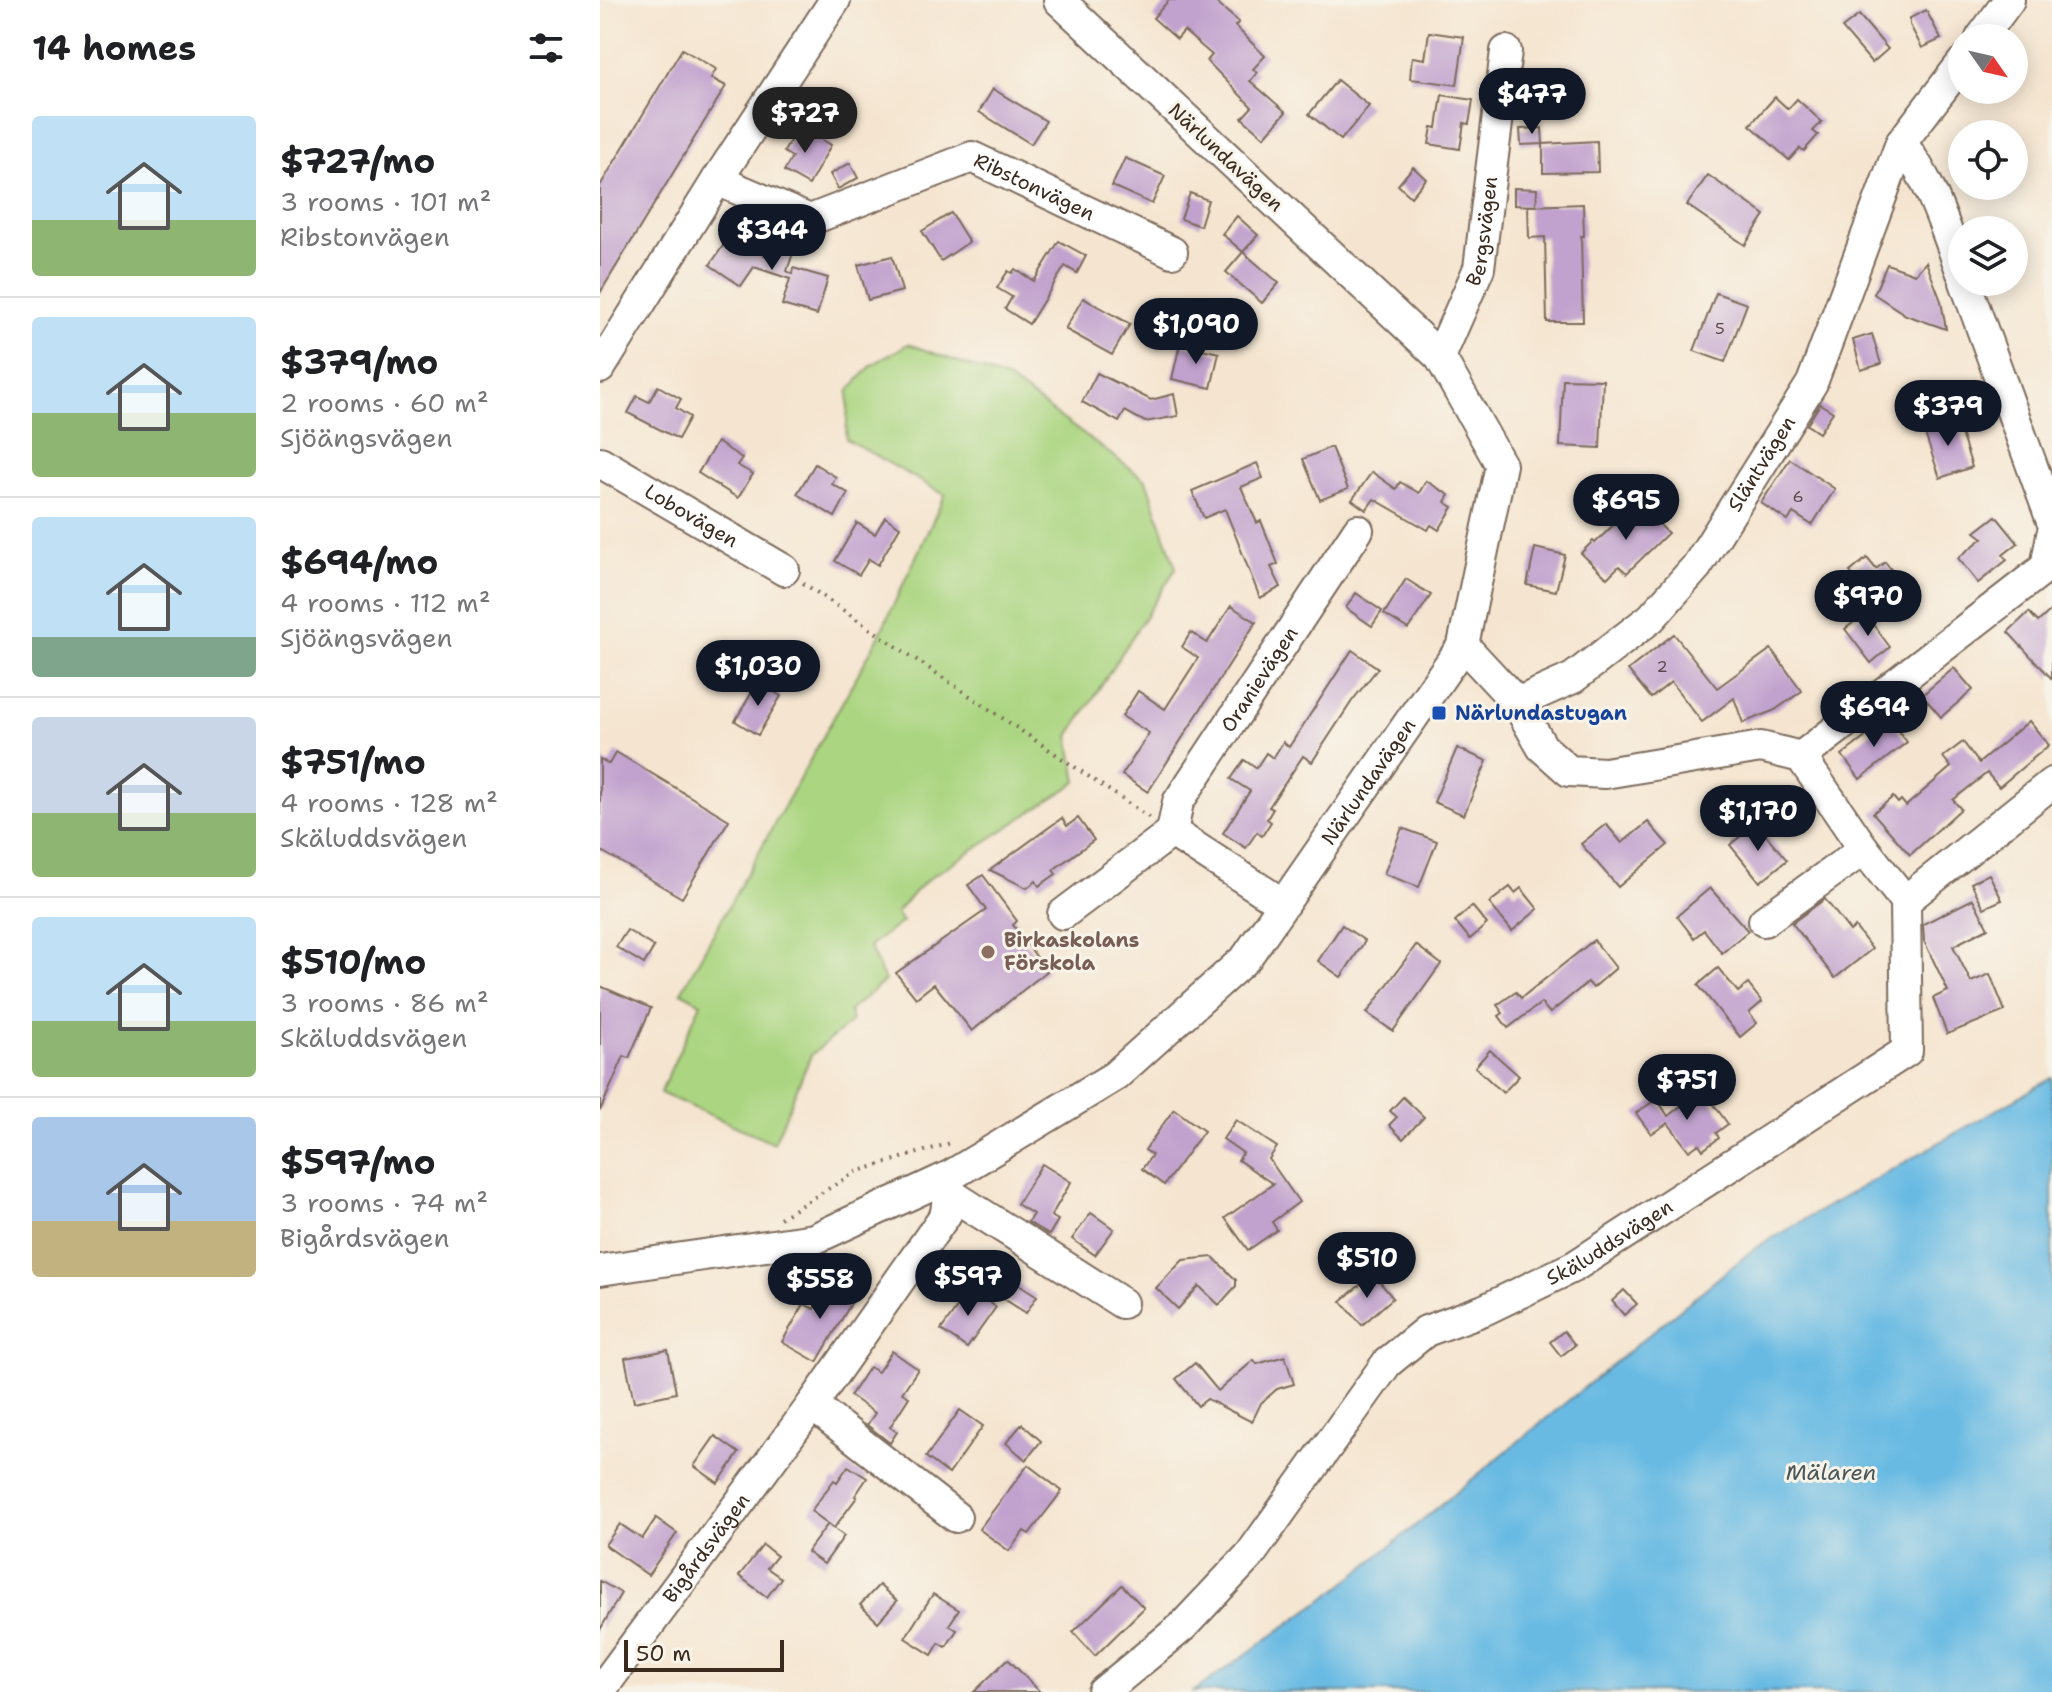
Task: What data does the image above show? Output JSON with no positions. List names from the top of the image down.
{
  "streets": {
    "street": [
      "Närlundavägen",
      "Ribstonvägen",
      "Bergsvägen",
      "Släntvägen",
      "Lobovägen",
      "Oranievägen",
      "Skäluddsvägen",
      "Bigårdsvägen"
    ]
  },
  "crossings": [
    ["Närlundavägen", "Bergsvägen"],
    ["Närlundavägen", "Bigårdsvägen"]
  ],
  "water": ["Mälaren"],
  "places": {
    "transit": ["Närlundastugan"],
    "other": ["Birkaskolans Förskola"]
  },
  "house_numbers": ["5", "6", "2"],
  "scale_bar": "50 m",
  "north": "bottom right",
  "page": {
    "heading": "14 homes",
    "price": [
      "$477",
      "$727",
      "$344",
      "$1,090",
      "$379",
      "$695",
      "$970",
      "$1,030",
      "$694",
      "$1,170",
      "$751",
      "$510",
      "$597",
      "$558"
    ],
    "list": [
      {
        "name": "$727/mo",
        "note": "3 rooms · 101 m² · Ribstonvägen"
      },
      {
        "name": "$379/mo",
        "note": "2 rooms · 60 m² · Sjöängsvägen"
      },
      {
        "name": "$694/mo",
        "note": "4 rooms · 112 m² · Sjöängsvägen"
      },
      {
        "name": "$751/mo",
        "note": "4 rooms · 128 m² · Skäluddsvägen"
      },
      {
        "name": "$510/mo",
        "note": "3 rooms · 86 m² · Skäluddsvägen"
      },
      {
        "name": "$597/mo",
        "note": "3 rooms · 74 m² · Bigårdsvägen"
      }
    ],
    "scale": "50 m"
  }
}
